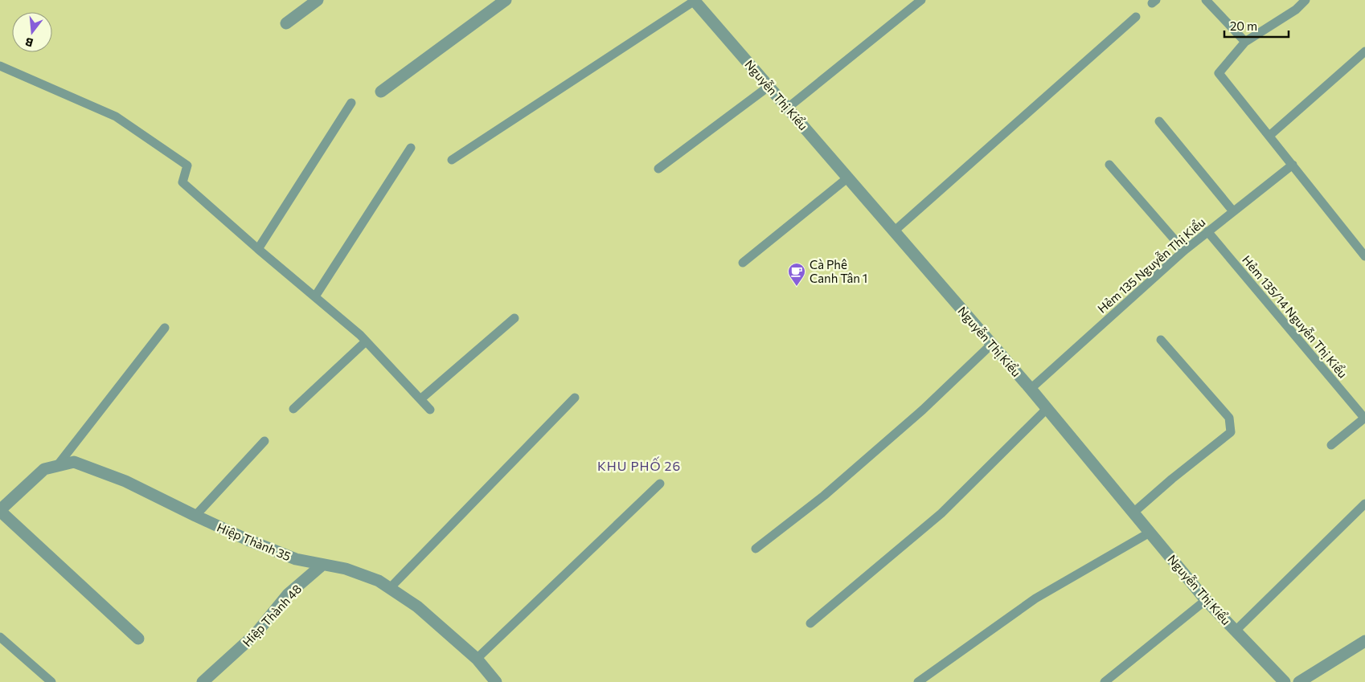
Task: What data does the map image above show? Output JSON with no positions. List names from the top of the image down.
{
  "streets": {
    "street": ["Nguyễn Thị Kiểu", "Hiệp Thành 35", "Hiệp Thành 48"],
    "lane": ["Hẻm 135 Nguyễn Thị Kiểu", "Hẻm 135/14 Nguyễn Thị Kiểu"]
  },
  "crossings": [
    ["Nguyễn Thị Kiểu", "Hẻm 135 Nguyễn Thị Kiểu"],
    ["Hẻm 135 Nguyễn Thị Kiểu", "Hẻm 135/14 Nguyễn Thị Kiểu"],
    ["Hiệp Thành 35", "Hiệp Thành 48"]
  ],
  "districts": ["KHU PHỐ 26"],
  "places": {
    "cafe": ["Cà Phê Canh Tân 1"]
  },
  "scale_bar": "20 m",
  "north": "bottom"
}
